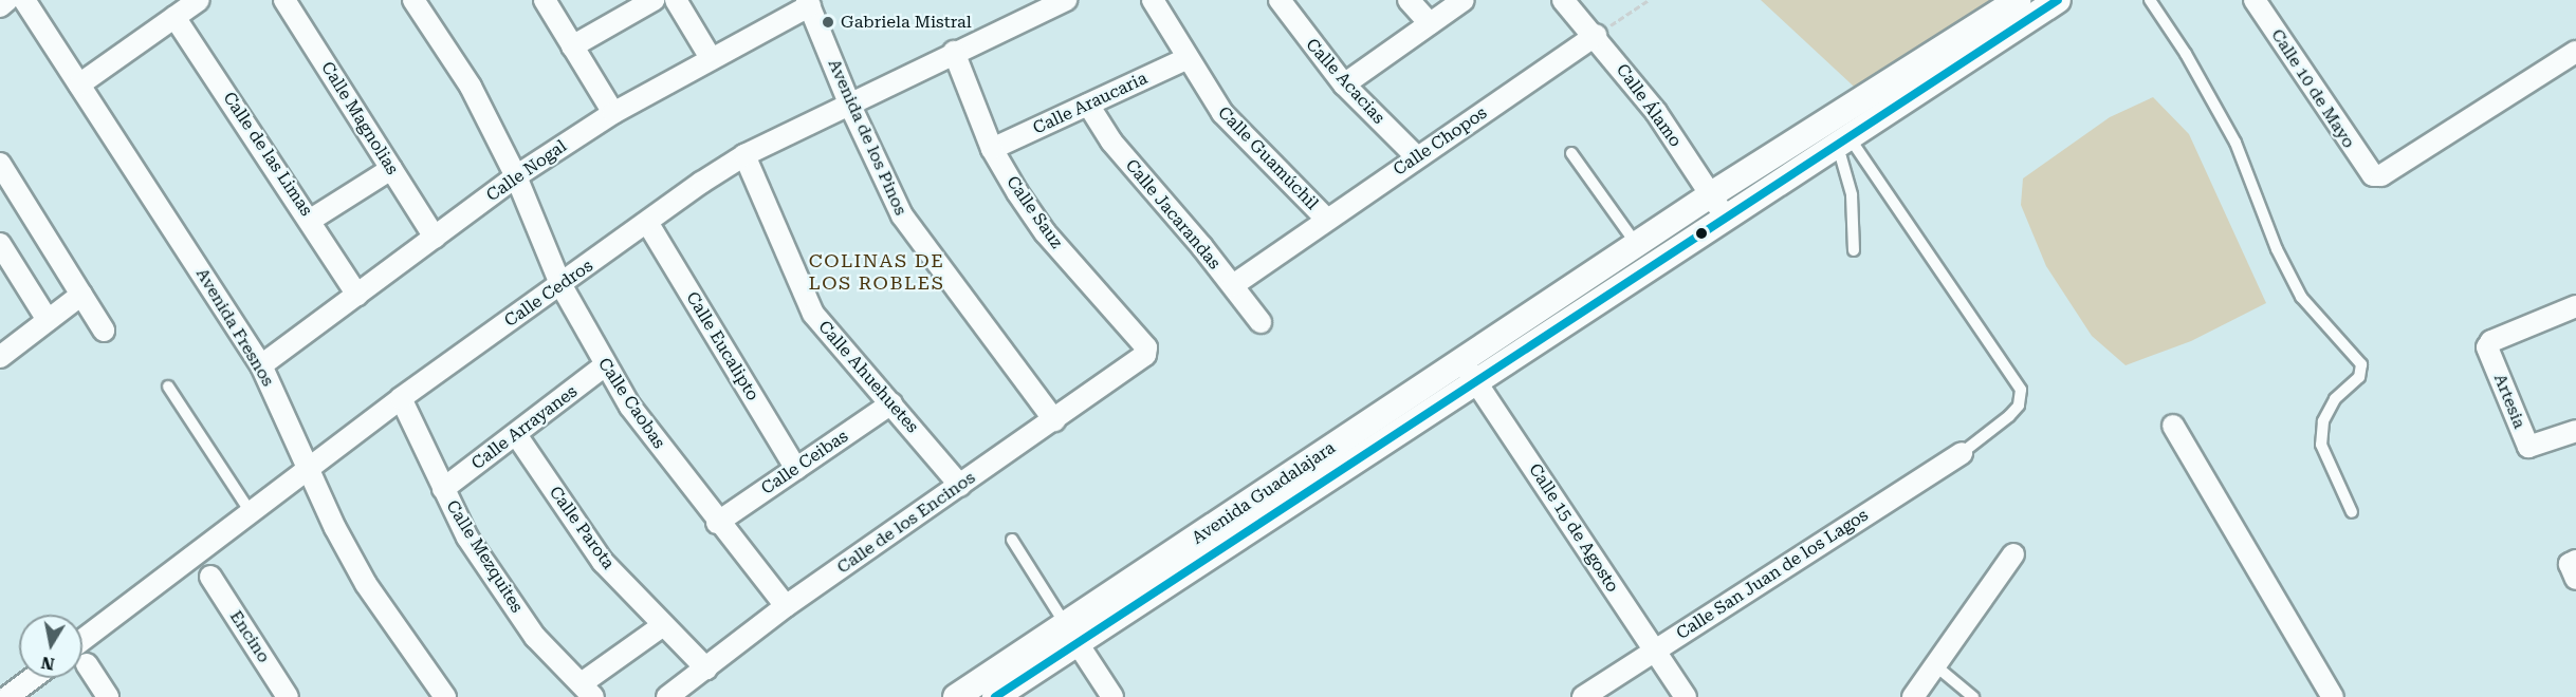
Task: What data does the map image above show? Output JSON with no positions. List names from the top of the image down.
{
  "streets": {
    "street": [
      "Calle Acacias",
      "Calle 10 de Mayo",
      "Calle Araucaria",
      "Calle Álamo",
      "Calle Magnolias",
      "Avenida de los Pinos",
      "Calle Chopos",
      "Calle de las Limas",
      "Calle Guamúchil",
      "Calle Nogal",
      "Calle Sauz",
      "Calle Jacarandas",
      "Calle Cedros",
      "Avenida Fresnos",
      "Calle Eucalipto",
      "Calle Ahuehuetes",
      "Artesia",
      "Calle Caobas",
      "Calle Arrayanes",
      "Calle Ceibas",
      "Avenida Guadalajara",
      "Calle de los Encinos",
      "Calle Parota",
      "Calle 15 de Agosto",
      "Calle Mezquites",
      "Calle San Juan de los Lagos",
      "Encino"
    ]
  },
  "crossings": [
    ["Calle Acacias", "Calle Chopos"],
    ["Calle Araucaria", "Calle Guamúchil"],
    ["Calle Araucaria", "Calle Sauz"],
    ["Calle Araucaria", "Calle Jacarandas"],
    ["Calle Álamo", "Calle Chopos"],
    ["Calle Álamo", "Avenida Guadalajara"],
    ["Calle Magnolias", "Calle Nogal"],
    ["Avenida de los Pinos", "Calle Nogal"],
    ["Avenida de los Pinos", "Calle Cedros"],
    ["Avenida de los Pinos", "Calle de los Encinos"],
    ["Calle Chopos", "Calle Guamúchil"],
    ["Calle Chopos", "Calle Jacarandas"],
    ["Calle de las Limas", "Calle Nogal"],
    ["Calle Nogal", "Avenida Fresnos"],
    ["Calle Nogal", "Calle Caobas"],
    ["Calle Sauz", "Calle Cedros"],
    ["Calle Sauz", "Calle de los Encinos"],
    ["Calle Cedros", "Avenida Fresnos"],
    ["Calle Cedros", "Calle Eucalipto"],
    ["Calle Cedros", "Calle Ahuehuetes"],
    ["Calle Cedros", "Calle Caobas"],
    ["Calle Cedros", "Calle Mezquites"],
    ["Calle Eucalipto", "Calle Ceibas"],
    ["Calle Ahuehuetes", "Calle Ceibas"],
    ["Calle Ahuehuetes", "Calle de los Encinos"],
    ["Calle Caobas", "Calle Arrayanes"],
    ["Calle Caobas", "Calle Ceibas"],
    ["Calle Caobas", "Calle de los Encinos"],
    ["Calle Arrayanes", "Calle Parota"],
    ["Calle Arrayanes", "Calle Mezquites"],
    ["Avenida Guadalajara", "Calle 15 de Agosto"],
    ["Calle de los Encinos", "Calle Parota"],
    ["Calle 15 de Agosto", "Calle San Juan de los Lagos"]
  ],
  "districts": ["COLINAS DE LOS ROBLES"],
  "places": ["Gabriela Mistral"],
  "north": "bottom"
}
